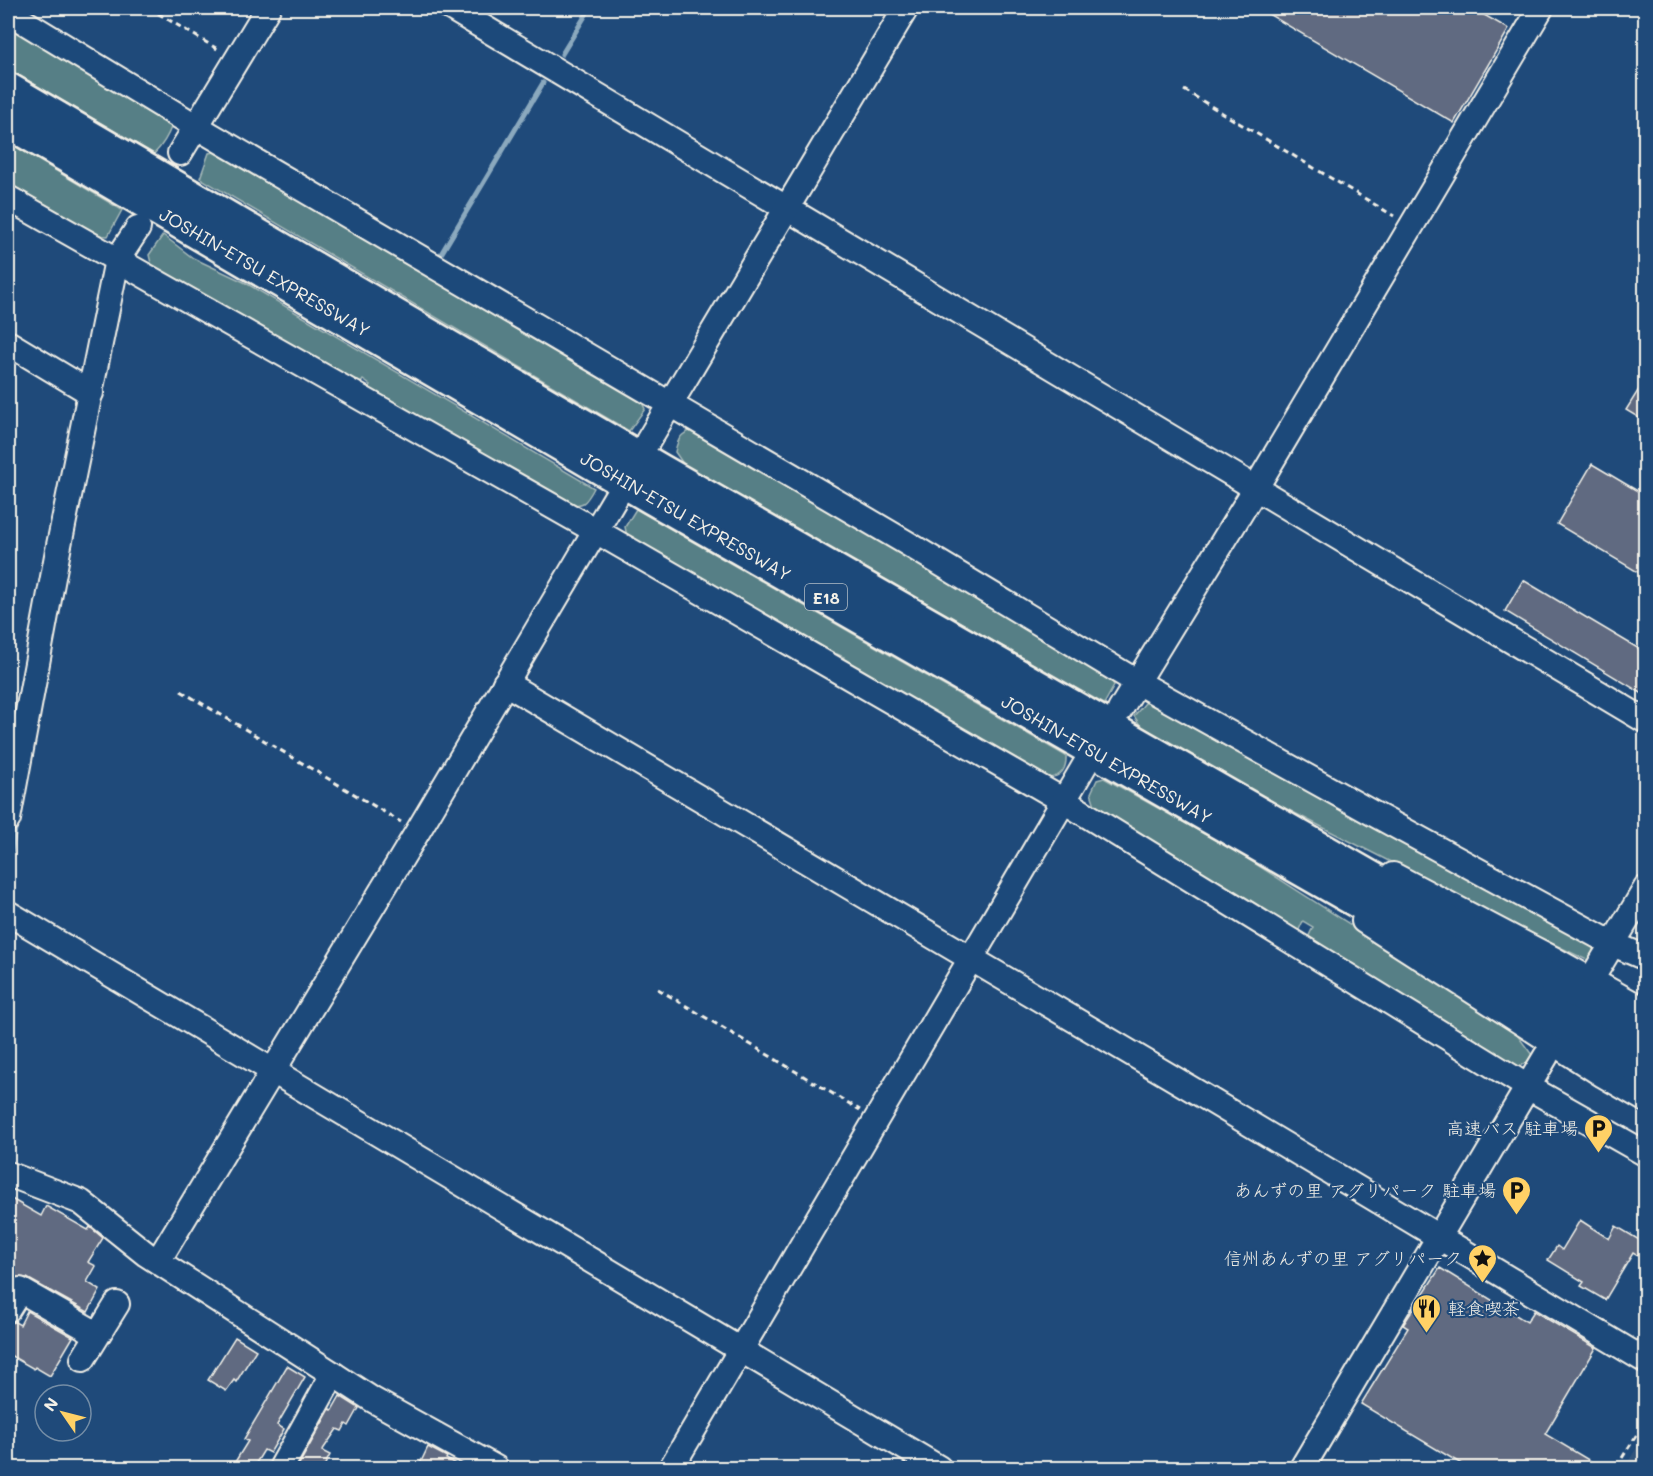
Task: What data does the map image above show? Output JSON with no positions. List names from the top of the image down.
{
  "streets": {
    "highway": ["JOSHIN-ETSU EXPRESSWAY", "E18"]
  },
  "places": {
    "parking": ["高速バス 駐車場", "あんずの里 アグリパーク 駐車場"],
    "place": ["信州あんずの里 アグリパーク"],
    "restaurant": ["軽食喫茶"]
  },
  "north": "top left"
}
